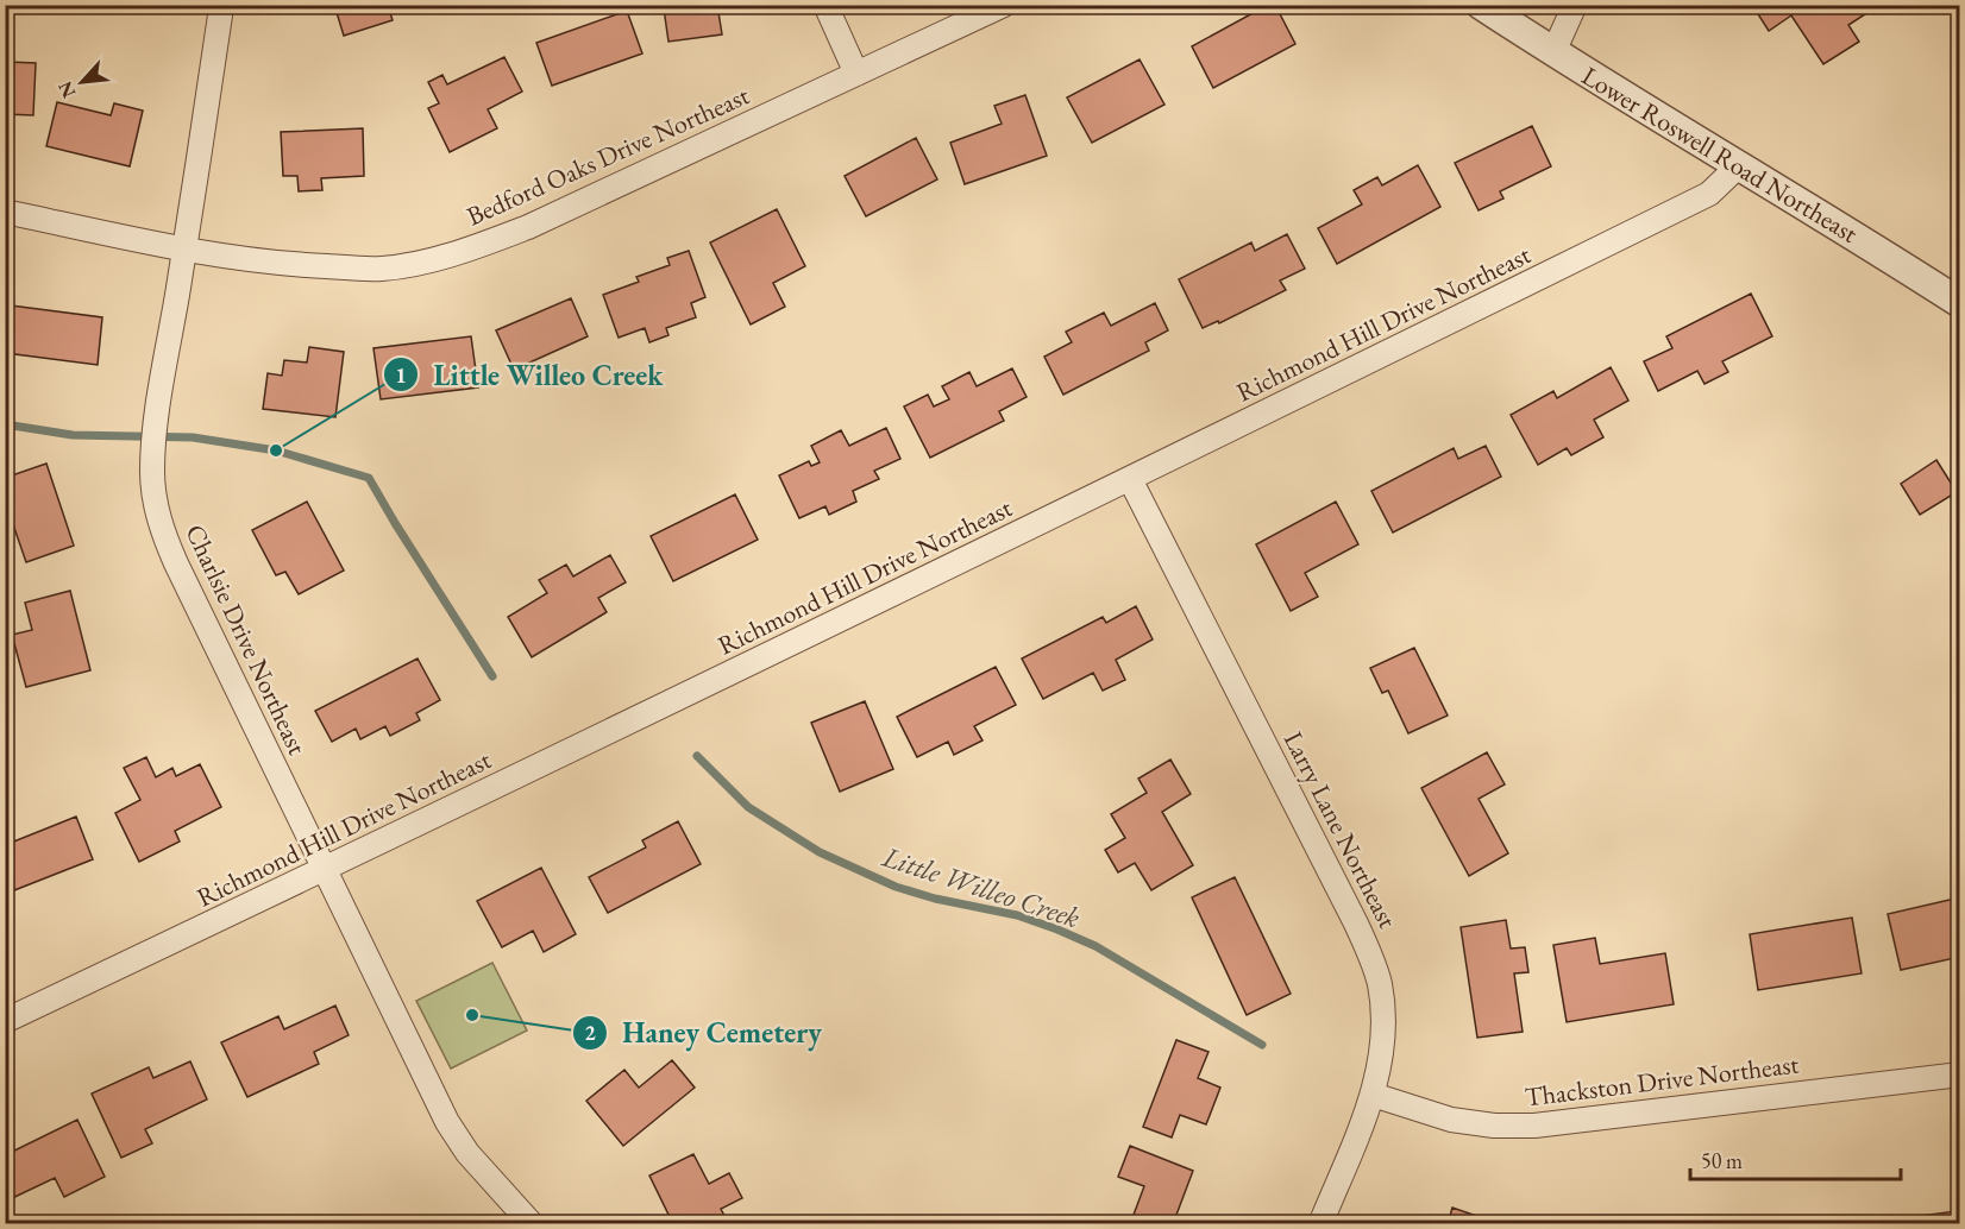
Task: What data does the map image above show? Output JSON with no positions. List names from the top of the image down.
{
  "streets": {
    "street": [
      "Lower Roswell Road Northeast",
      "Bedford Oaks Drive Northeast",
      "Richmond Hill Drive Northeast",
      "Charlsie Drive Northeast",
      "Larry Lane Northeast",
      "Thackston Drive Northeast"
    ]
  },
  "crossings": [
    ["Lower Roswell Road Northeast", "Richmond Hill Drive Northeast"],
    ["Bedford Oaks Drive Northeast", "Charlsie Drive Northeast"],
    ["Richmond Hill Drive Northeast", "Charlsie Drive Northeast"],
    ["Richmond Hill Drive Northeast", "Larry Lane Northeast"],
    ["Larry Lane Northeast", "Thackston Drive Northeast"]
  ],
  "water": ["Little Willeo Creek"],
  "places": ["Little Willeo Creek", "Haney Cemetery"],
  "scale_bar": "50 m",
  "north": "bottom left"
}
